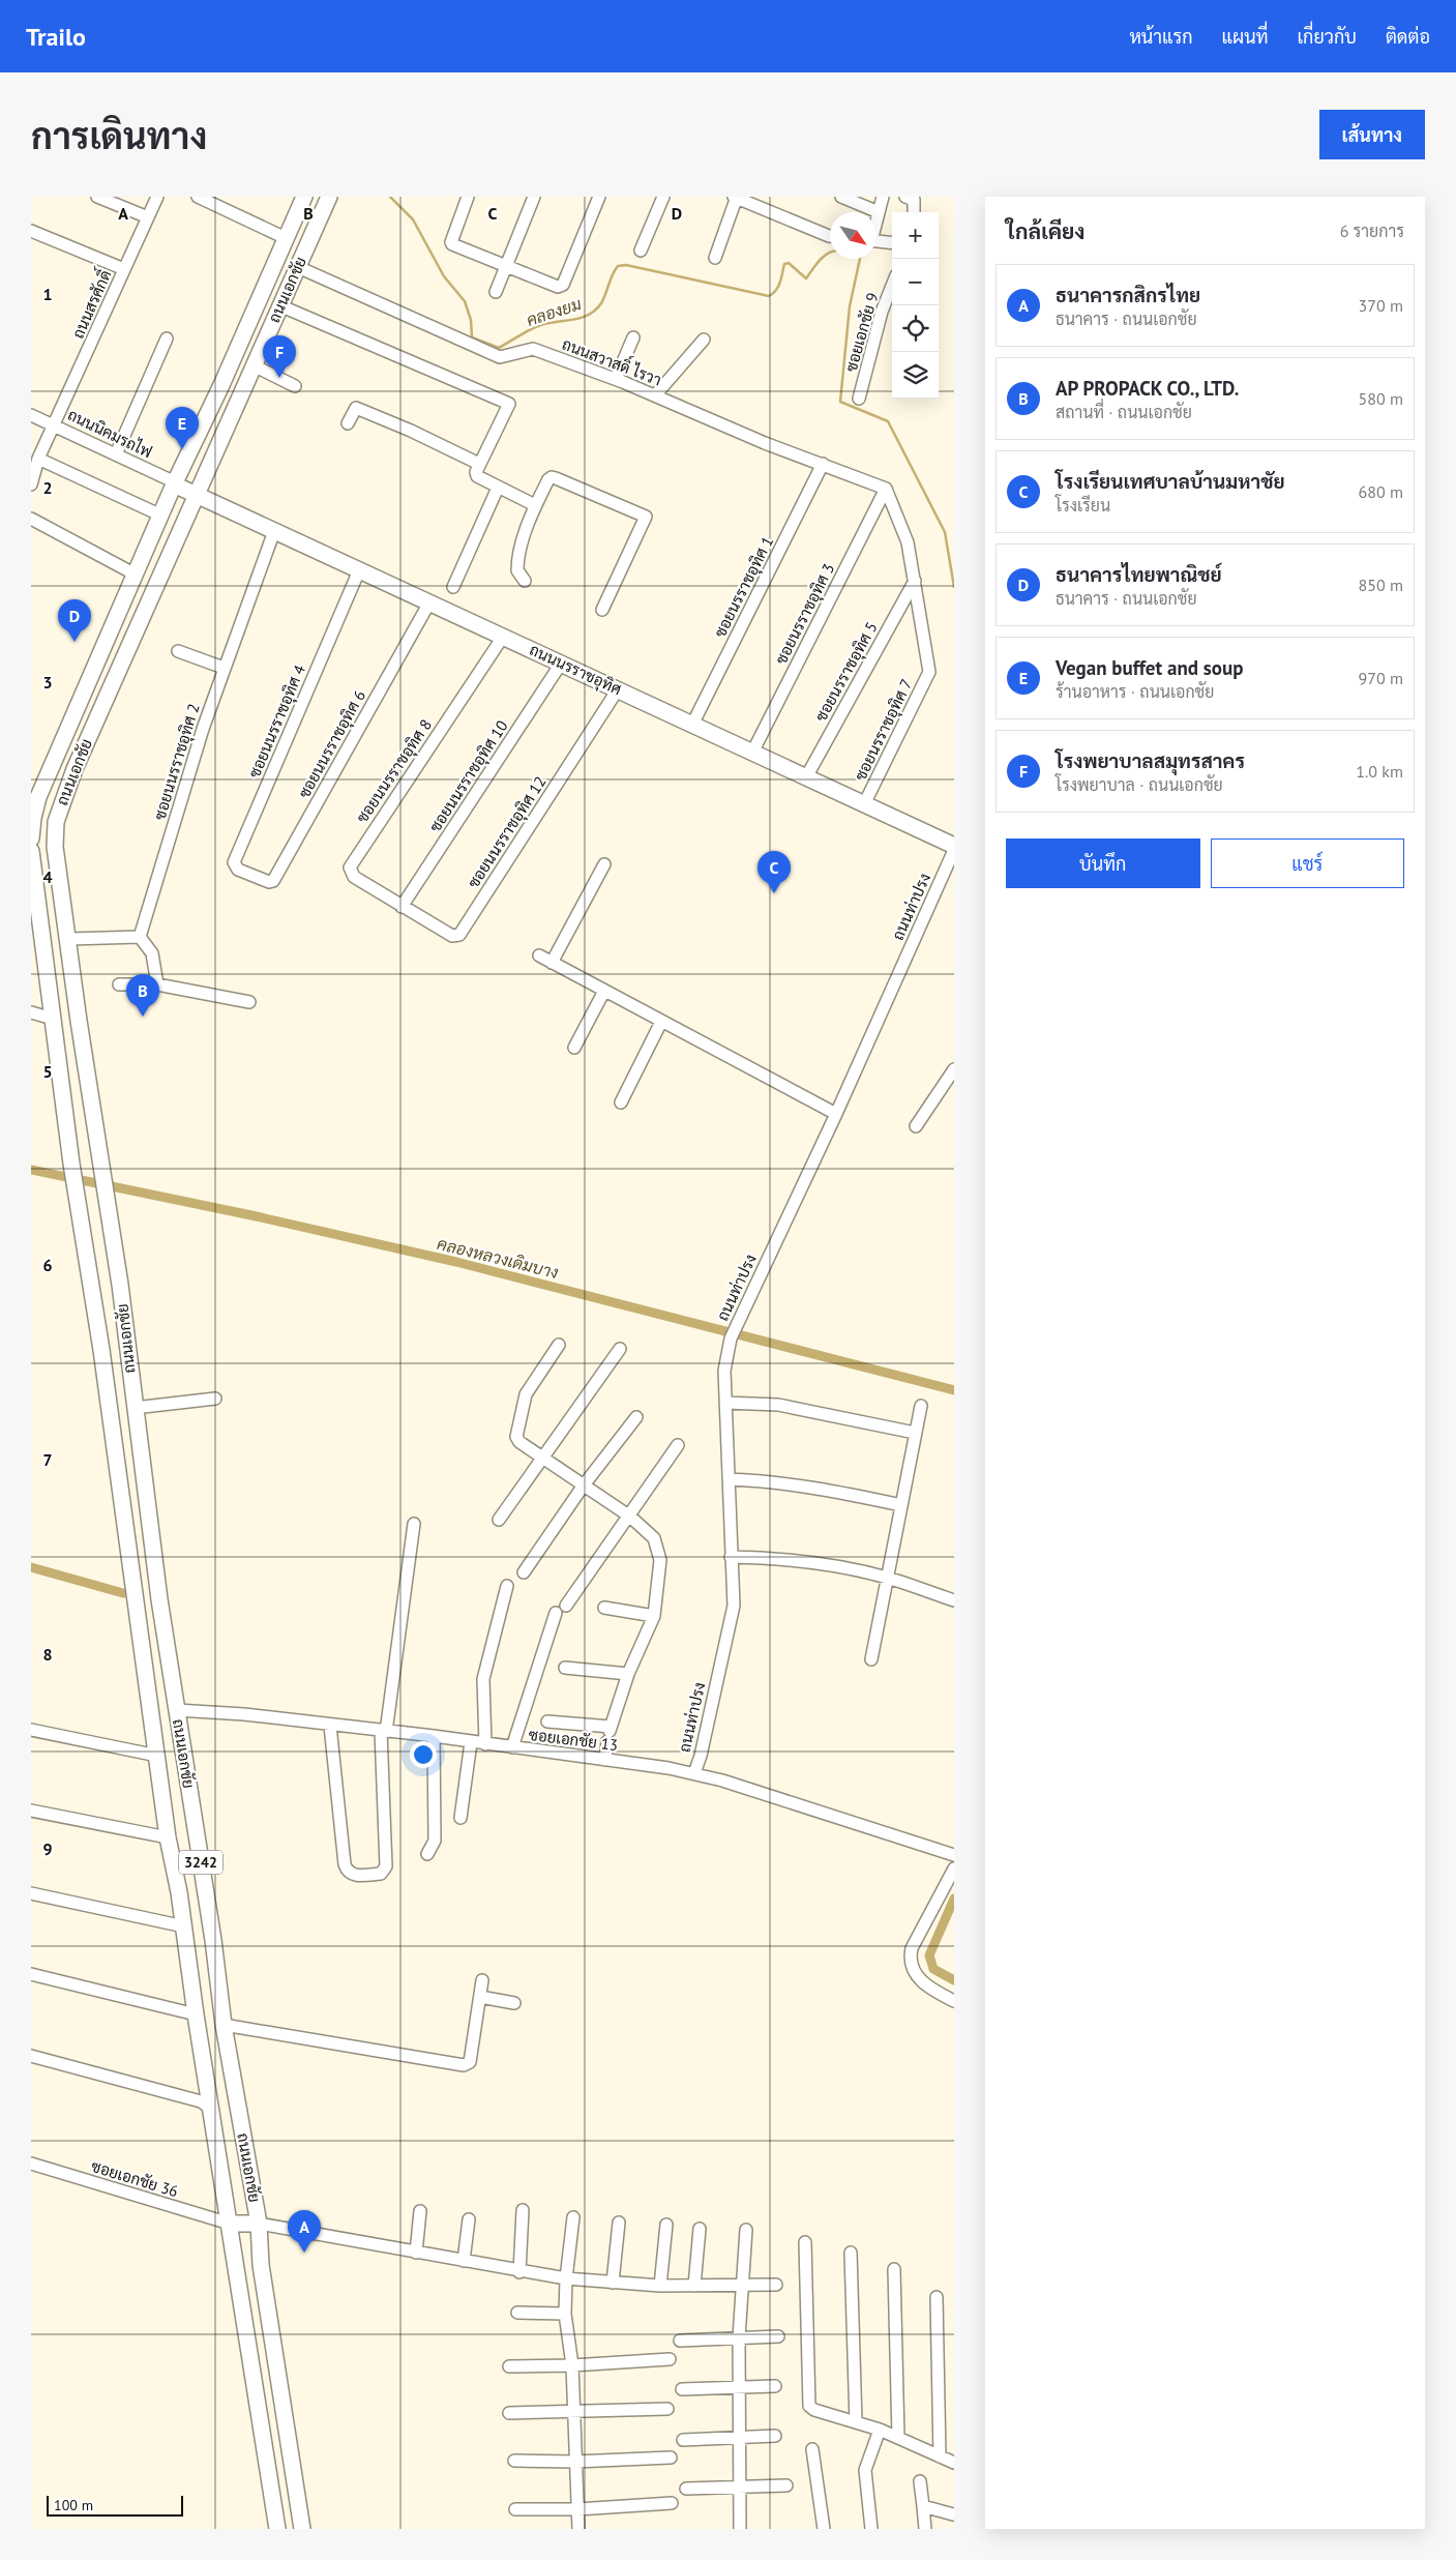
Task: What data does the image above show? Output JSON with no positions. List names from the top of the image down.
{
  "streets": {
    "main road": ["ถนนเอกชัย", "ถนนนรราชอุทิศ", "3242"],
    "street": [
      "ถนนสรศักดิ์",
      "ซอยเอกชัย 9",
      "ถนนสวาสดิ์ ไรวา",
      "ถนนนิคมรถไฟ",
      "ซอยนรราชอุทิศ 1",
      "ซอยนรราชอุทิศ 3",
      "ซอยนรราชอุทิศ 5",
      "ซอยนนรราชอุทิศ 4",
      "ซอยนรราชอุทิศ 7",
      "ซอยนนรราชอุทิศ 6",
      "ซอยนนรราชอุทิศ 2",
      "ซอยนนรราชอุทิศ 8",
      "ซอยนนรราชอุทิศ 10",
      "ซอยนนรราชอุทิศ 12",
      "ถนนท่าปรง",
      "ซอยเอกชัย 13",
      "ซอยเอกชัย 36"
    ]
  },
  "crossings": [
    ["ถนนเอกชัย", "ถนนสวาสดิ์ ไรวา"],
    ["ถนนเอกชัย", "ถนนนิคมรถไฟ"],
    ["ถนนเอกชัย", "ถนนนรราชอุทิศ"],
    ["ถนนเอกชัย", "ซอยเอกชัย 13"],
    ["ถนนเอกชัย", "ซอยเอกชัย 36"],
    ["ถนนสรศักดิ์", "ถนนนิคมรถไฟ"],
    ["ถนนสวาสดิ์ ไรวา", "ซอยนรราชอุทิศ 1"],
    ["ถนนสวาสดิ์ ไรวา", "ซอยนรราชอุทิศ 3"],
    ["ถนนสวาสดิ์ ไรวา", "ซอยนรราชอุทิศ 7"],
    ["ถนนนิคมรถไฟ", "ถนนนรราชอุทิศ"],
    ["ซอยนรราชอุทิศ 1", "ถนนนรราชอุทิศ"],
    ["ซอยนรราชอุทิศ 3", "ถนนนรราชอุทิศ"],
    ["ซอยนรราชอุทิศ 3", "ซอยนรราชอุทิศ 7"],
    ["ถนนนรราชอุทิศ", "ซอยนรราชอุทิศ 5"],
    ["ถนนนรราชอุทิศ", "ซอยนนรราชอุทิศ 4"],
    ["ถนนนรราชอุทิศ", "ซอยนรราชอุทิศ 7"],
    ["ถนนนรราชอุทิศ", "ซอยนนรราชอุทิศ 6"],
    ["ถนนนรราชอุทิศ", "ซอยนนรราชอุทิศ 2"],
    ["ถนนนรราชอุทิศ", "ซอยนนรราชอุทิศ 8"],
    ["ถนนนรราชอุทิศ", "ซอยนนรราชอุทิศ 10"],
    ["ถนนนรราชอุทิศ", "ซอยนนรราชอุทิศ 12"],
    ["ซอยนรราชอุทิศ 5", "ซอยนรราชอุทิศ 7"],
    ["ซอยนนรราชอุทิศ 4", "ซอยนนรราชอุทิศ 6"],
    ["ซอยนนรราชอุทิศ 8", "ซอยนนรราชอุทิศ 10"],
    ["ซอยนนรราชอุทิศ 8", "ซอยนนรราชอุทิศ 12"],
    ["ซอยนนรราชอุทิศ 10", "ซอยนนรราชอุทิศ 12"],
    ["ถนนท่าปรง", "ซอยเอกชัย 13"]
  ],
  "water": ["คลองยม", "คลองหลวงเดิมบาง"],
  "scale_bar": "100 m",
  "north": "bottom right",
  "page": {
    "header": "Trailo",
    "nav": [
      "หน้าแรก",
      "แผนที่",
      "เกี่ยวกับ",
      "ติดต่อ"
    ],
    "buttons": [
      "เส้นทาง",
      ["บันทึก", "แชร์"]
    ],
    "title": "การเดินทาง",
    "heading": ["ใกล้เคียง", "6 รายการ"],
    "map_buttons": ["+", "−"],
    "list": [
      {
        "mark": "A",
        "name": "ธนาคารกสิกรไทย",
        "note": "ธนาคาร · ถนนเอกชัย",
        "value": "370 m"
      },
      {
        "mark": "B",
        "name": "AP PROPACK CO., LTD.",
        "note": "สถานที่ · ถนนเอกชัย",
        "value": "580 m"
      },
      {
        "mark": "C",
        "name": "โรงเรียนเทศบาลบ้านมหาชัย",
        "note": "โรงเรียน",
        "value": "680 m"
      },
      {
        "mark": "D",
        "name": "ธนาคารไทยพาณิชย์",
        "note": "ธนาคาร · ถนนเอกชัย",
        "value": "850 m"
      },
      {
        "mark": "E",
        "name": "Vegan buffet and soup",
        "note": "ร้านอาหาร · ถนนเอกชัย",
        "value": "970 m"
      },
      {
        "mark": "F",
        "name": "โรงพยาบาลสมุทรสาคร",
        "note": "โรงพยาบาล · ถนนเอกชัย",
        "value": "1.0 km"
      }
    ],
    "pins": [
      "F",
      "E",
      "D",
      "C",
      "B",
      "A"
    ],
    "scale": "100 m"
  },
  "grid": {
    "columns": [
      "A",
      "B",
      "C",
      "D"
    ],
    "rows": [
      "1",
      "2",
      "3",
      "4",
      "5",
      "6",
      "7",
      "8",
      "9"
    ]
  }
}
